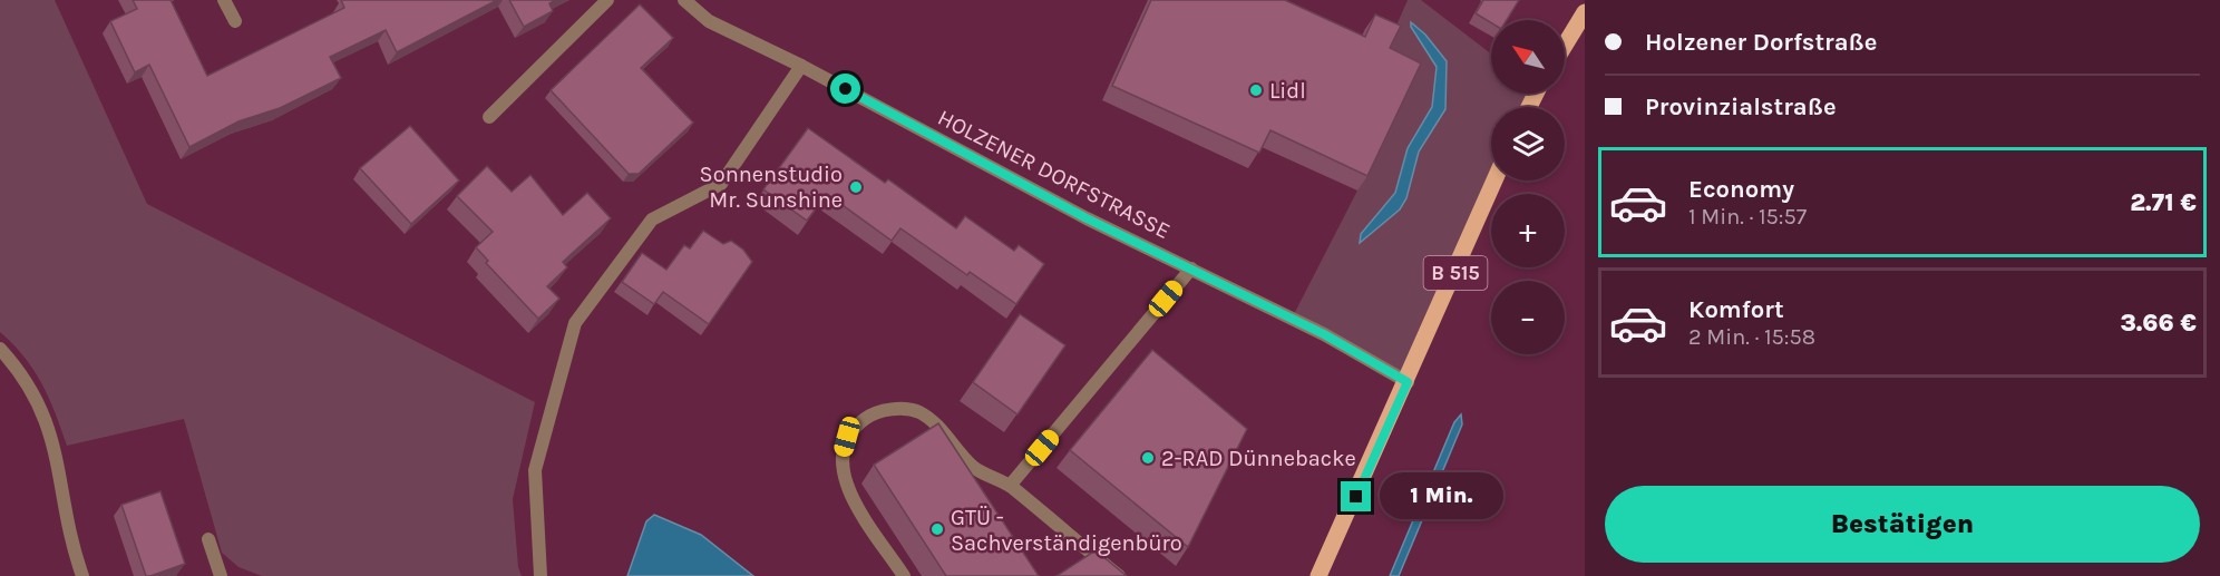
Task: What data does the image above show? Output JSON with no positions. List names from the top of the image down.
{
  "streets": {
    "main road": ["B 515"],
    "street": ["HOLZENER DORFSTRASSE"]
  },
  "crossings": [
    ["HOLZENER DORFSTRASSE", "B 515"]
  ],
  "places": [
    "Lidl",
    "Sonnenstudio Mr. Sunshine",
    "2-RAD Dünnebacke",
    "GTÜ - Sachverständigenbüro"
  ],
  "north": "top left",
  "page": {
    "banner": ["Holzener Dorfstraße", "Provinzialstraße"],
    "map_buttons": ["+", "−"],
    "list": [
      {
        "name": "Economy",
        "note": "1 Min. · 15:57",
        "value": "2.71 €"
      },
      {
        "name": "Komfort",
        "note": "2 Min. · 15:58",
        "value": "3.66 €"
      }
    ],
    "bubble": "1 Min.",
    "buttons": "Bestätigen"
  }
}
